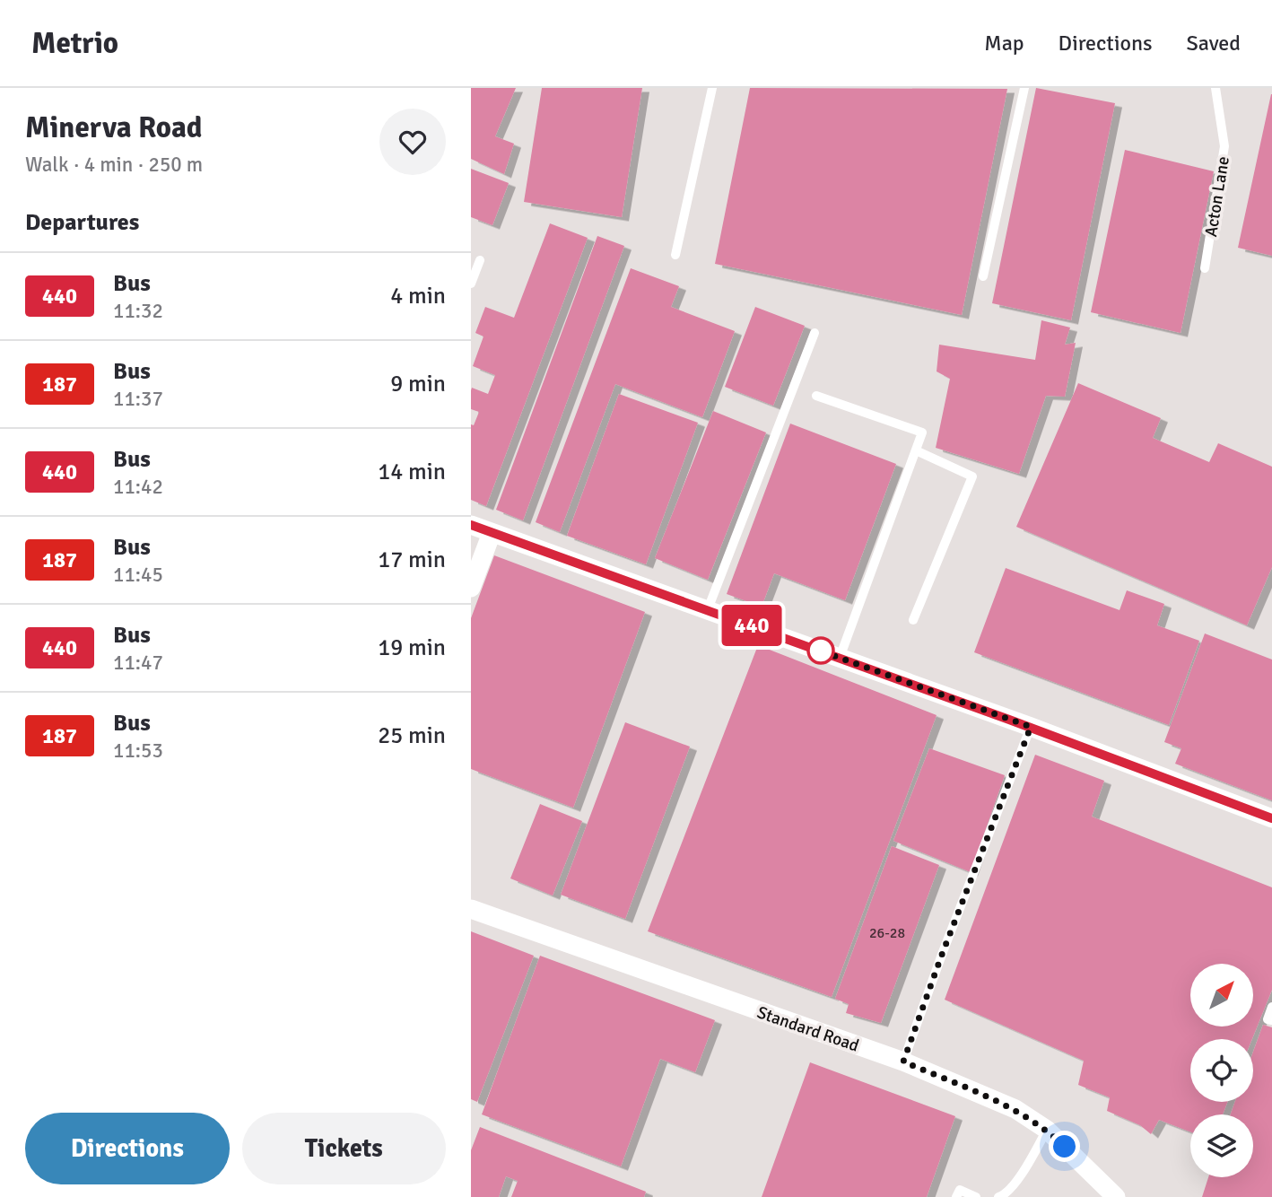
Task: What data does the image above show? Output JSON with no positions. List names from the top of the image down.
{
  "streets": {
    "street": ["Standard Road"],
    "lane": ["Acton Lane"]
  },
  "lines": ["bus line 440"],
  "house_numbers": ["26-28"],
  "north": "top right",
  "page": {
    "header": "Metrio",
    "nav": ["Map", "Directions", "Saved"],
    "heading": [
      ["Minerva Road", "Walk · 4 min · 250 m"],
      "Departures"
    ],
    "on_map": "440",
    "list": [
      {
        "mark": "440",
        "name": "Bus",
        "note": "11:32",
        "value": "4 min"
      },
      {
        "mark": "187",
        "name": "Bus",
        "note": "11:37",
        "value": "9 min"
      },
      {
        "mark": "440",
        "name": "Bus",
        "note": "11:42",
        "value": "14 min"
      },
      {
        "mark": "187",
        "name": "Bus",
        "note": "11:45",
        "value": "17 min"
      },
      {
        "mark": "440",
        "name": "Bus",
        "note": "11:47",
        "value": "19 min"
      },
      {
        "mark": "187",
        "name": "Bus",
        "note": "11:53",
        "value": "25 min"
      }
    ],
    "buttons": ["Directions", "Tickets"]
  }
}
